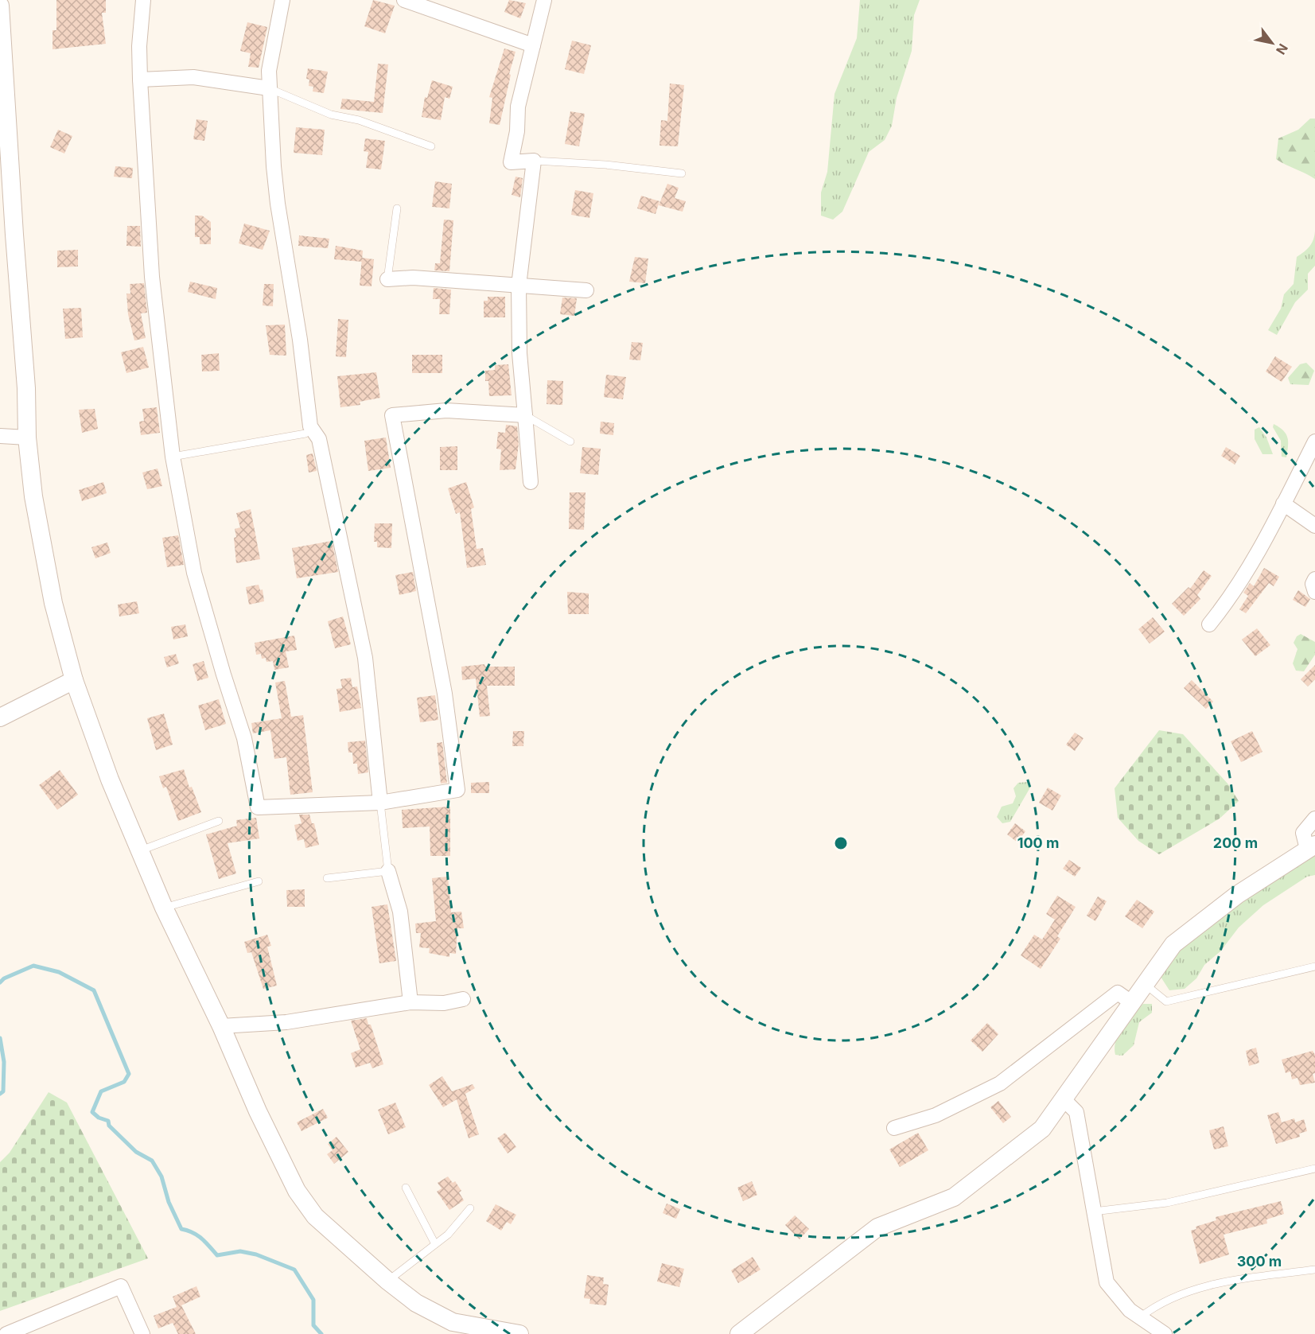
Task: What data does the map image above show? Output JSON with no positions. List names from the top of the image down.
{
  "north": "bottom right",
  "rings": ["100 m", "200 m", "300 m"]
}
